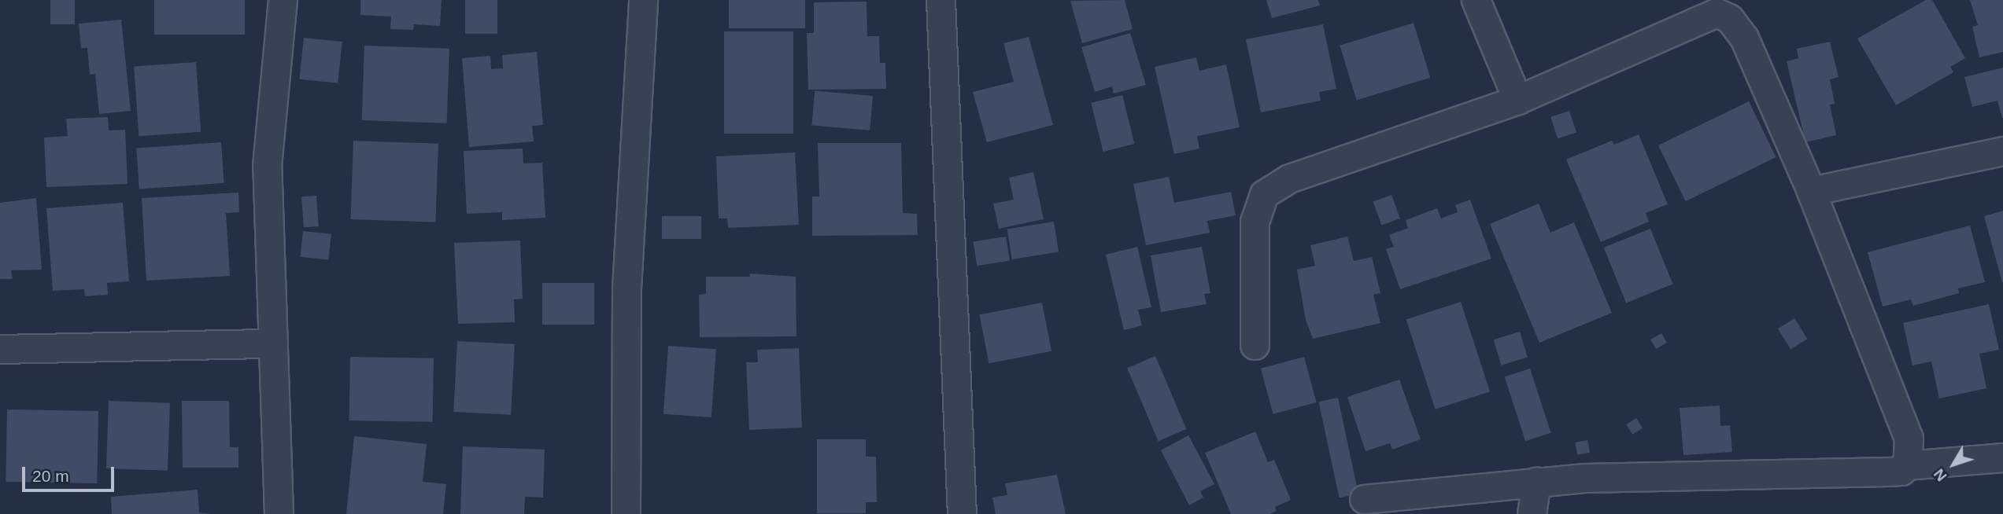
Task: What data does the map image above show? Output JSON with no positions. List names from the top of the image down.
{
  "scale_bar": "20 m",
  "north": "bottom left"
}
